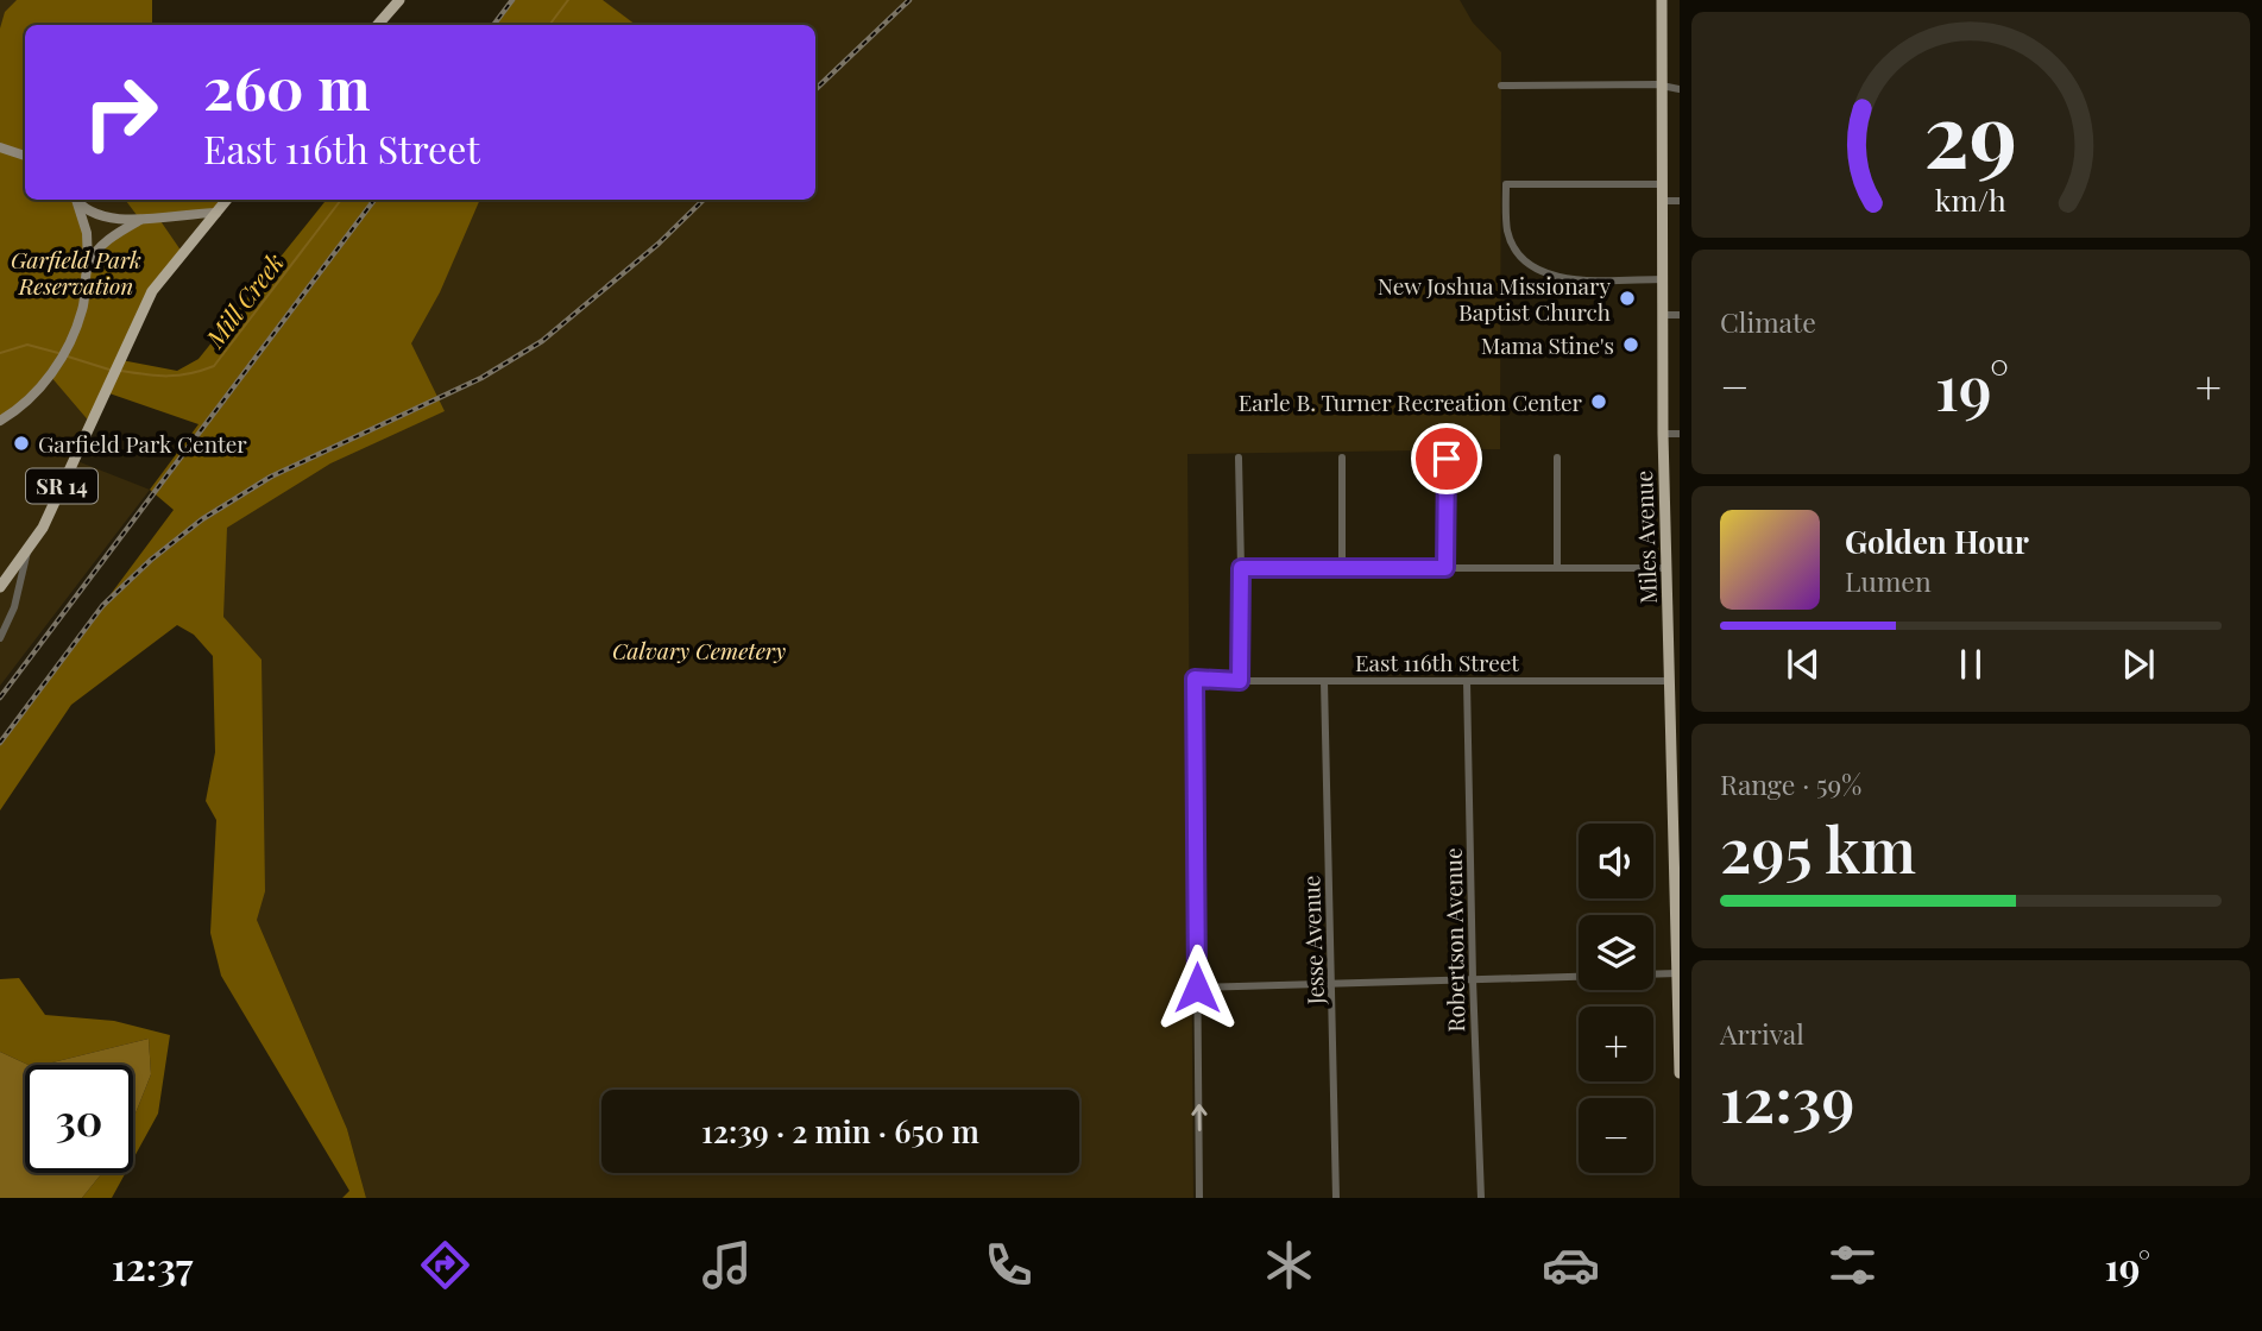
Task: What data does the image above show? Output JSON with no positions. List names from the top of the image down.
{
  "streets": {
    "main road": ["SR 14", "Miles Avenue"],
    "street": ["East 116th Street", "Jesse Avenue", "Robertson Avenue"]
  },
  "crossings": [
    ["Miles Avenue", "East 116th Street"],
    ["East 116th Street", "Jesse Avenue"],
    ["East 116th Street", "Robertson Avenue"]
  ],
  "water": ["Mill Creek"],
  "parks": ["Garfield Park Reservation", "Calvary Cemetery"],
  "places": [
    "New Joshua Missionary Baptist Church",
    "Mama Stine's",
    "Earle B. Turner Recreation Center",
    "Garfield Park Center"
  ],
  "page": {
    "turn": ["260 m", "East 116th Street"],
    "tile": [
      "Climate",
      ["Range · 59%", "295 km"],
      ["Arrival", "12:39"]
    ],
    "heat": ["−", "19°", "+"],
    "song": ["Golden Hour", "Lumen"],
    "map_buttons": ["+", "−"],
    "limit": "30",
    "trip": "12:39 · 2 min · 650 m",
    "tabs": ["12:37", "19°"],
    "gauge": ["29", "km/h"]
  }
}
